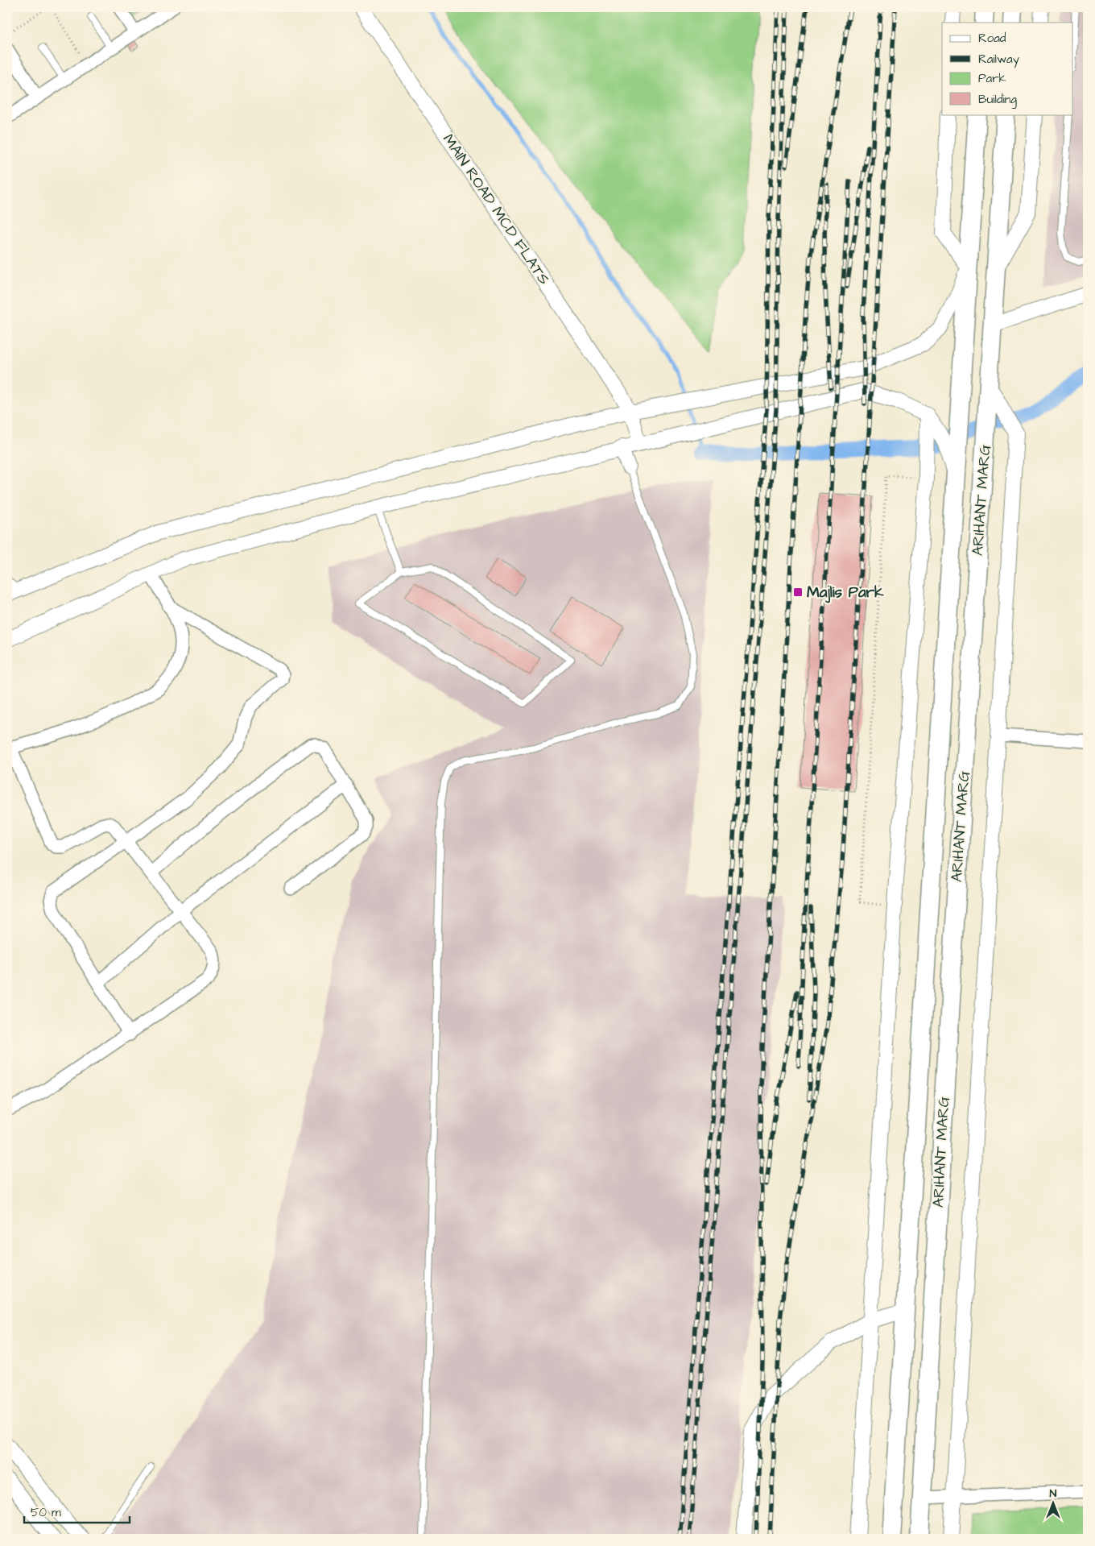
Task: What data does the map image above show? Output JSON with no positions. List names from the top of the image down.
{
  "streets": {
    "main road": ["ARIHANT MARG"],
    "street": ["MAIN ROAD MCD FLATS"]
  },
  "places": {
    "transit": ["Majlis Park"]
  },
  "legend": [
    "Road",
    "Railway",
    "Park",
    "Building"
  ],
  "scale_bar": "50 m",
  "north": "top"
}
